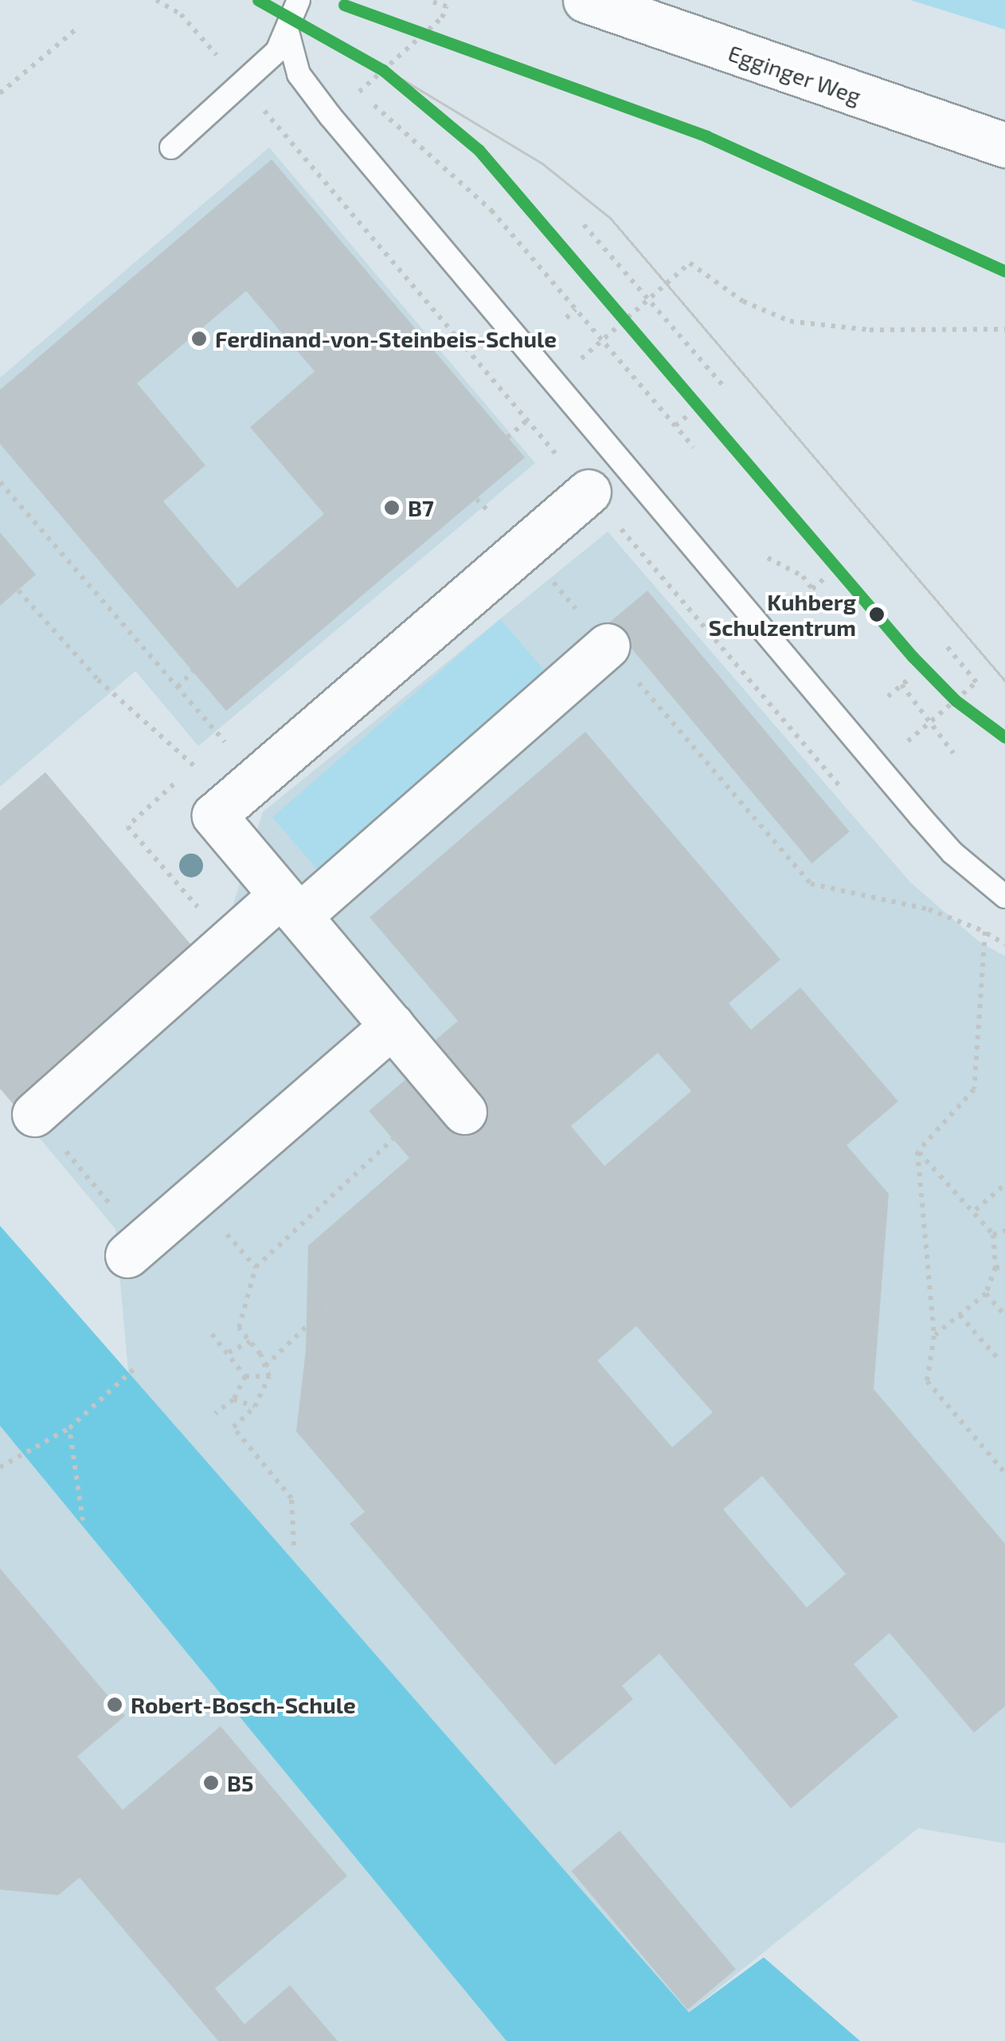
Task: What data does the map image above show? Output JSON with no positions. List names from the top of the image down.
{
  "streets": {
    "street": ["Egginger Weg"]
  },
  "places": [
    "Ferdinand-von-Steinbeis-Schule",
    "B7",
    "Kuhberg Schulzentrum",
    "Robert-Bosch-Schule",
    "B5"
  ]
}
